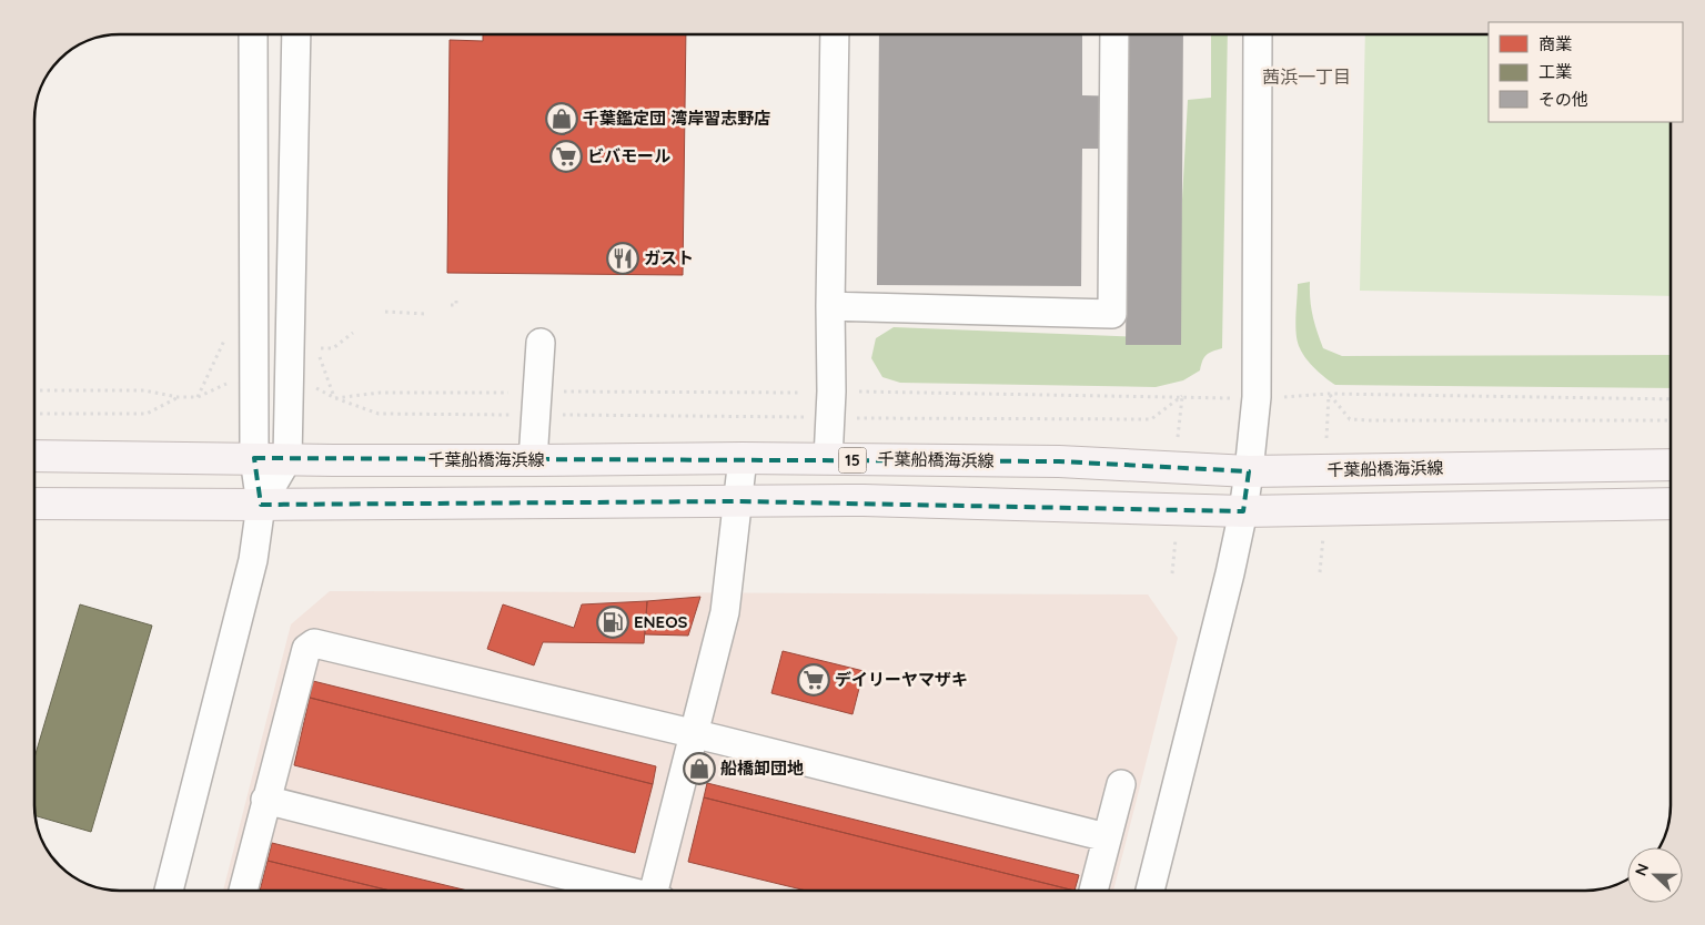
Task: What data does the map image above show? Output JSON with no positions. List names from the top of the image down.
{
  "streets": {
    "main road": ["千葉船橋海浜線", "15"]
  },
  "districts": ["茜浜一丁目"],
  "places": {
    "shop": ["千葉鑑定団 湾岸習志野店", "船橋卸団地"],
    "supermarket": ["ビバモール", "デイリーヤマザキ"],
    "restaurant": ["ガスト"],
    "fuel station": ["ENEOS"]
  },
  "legend": ["商業", "工業", "その他"],
  "north": "left"
}
